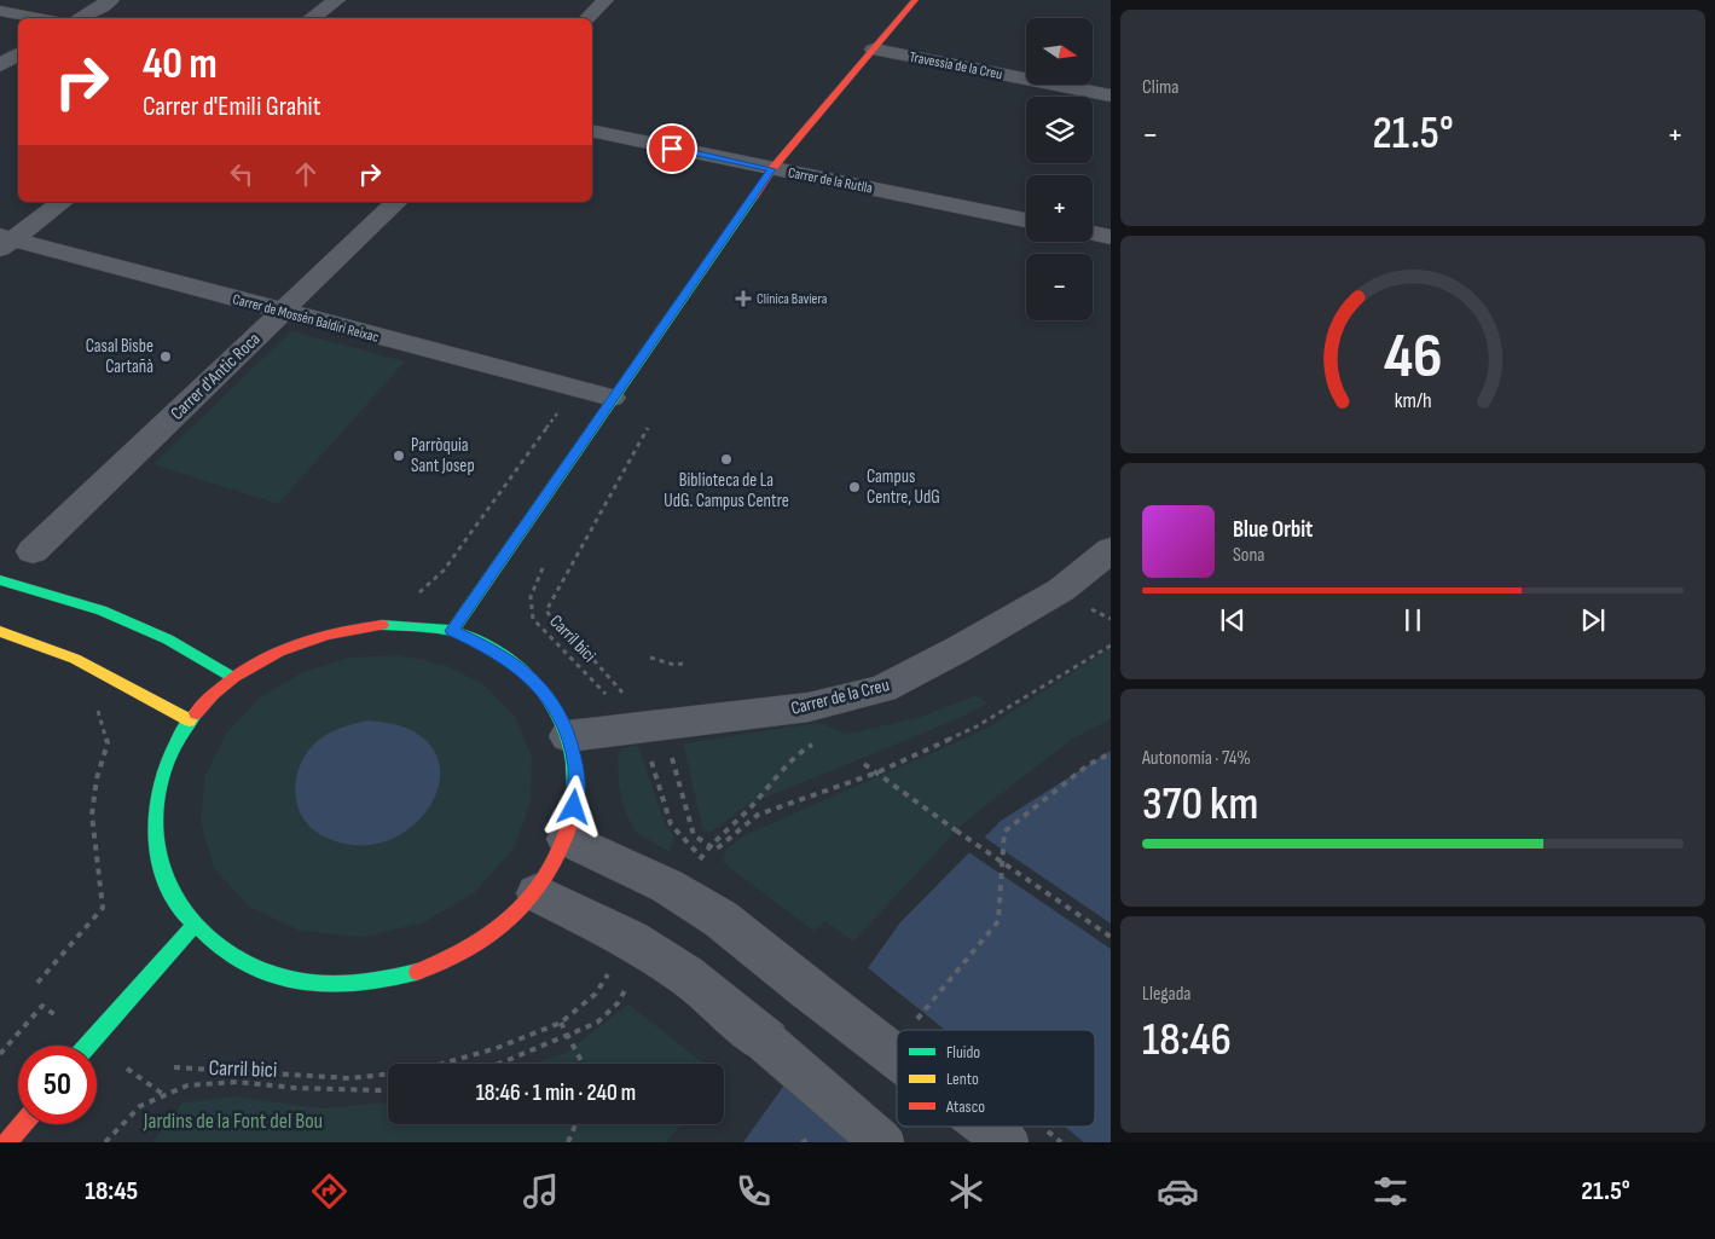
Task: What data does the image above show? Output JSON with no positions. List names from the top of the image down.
{
  "streets": {
    "street": [
      "Travessia de la Creu",
      "Carrer de la Rutlla",
      "Carrer de Mossèn Baldiri Reixac",
      "Carrer d'Antic Roca",
      "Carrer de la Creu"
    ],
    "path": ["Carril bici"]
  },
  "crossings": [
    ["Carrer de Mossèn Baldiri Reixac", "Carrer d'Antic Roca"],
    ["Carril bici", "Carrer de la Creu"]
  ],
  "parks": ["Jardins de la Font del Bou"],
  "places": {
    "health": ["Clínica Baviera"],
    "other": [
      "Casal Bisbe Cartañà",
      "Parròquia Sant Josep",
      "Biblioteca de La UdG. Campus Centre",
      "Campus Centre, UdG"
    ]
  },
  "legend": ["Fluido", "Lento", "Atasco"],
  "north": "right",
  "page": {
    "tile": [
      "Clima",
      ["Autonomía · 74%", "370 km"],
      ["Llegada", "18:46"]
    ],
    "map_buttons": ["+", "−"],
    "turn": ["40 m", "Carrer d'Emili Grahit"],
    "heat": ["−", "21.5°", "+"],
    "song": ["Blue Orbit", "Sona"],
    "limit": "50",
    "trip": "18:46 · 1 min · 240 m",
    "tabs": ["18:45", "21.5°"],
    "gauge": ["46", "km/h"]
  }
}
